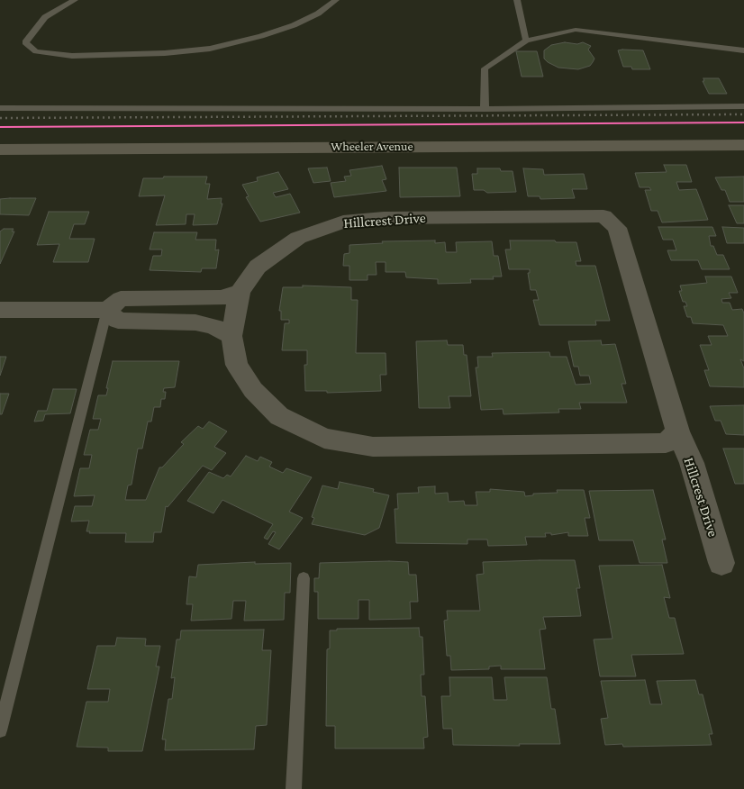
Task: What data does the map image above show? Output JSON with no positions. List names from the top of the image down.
{
  "streets": {
    "main road": ["Wheeler Avenue"],
    "street": ["Hillcrest Drive"]
  }
}
